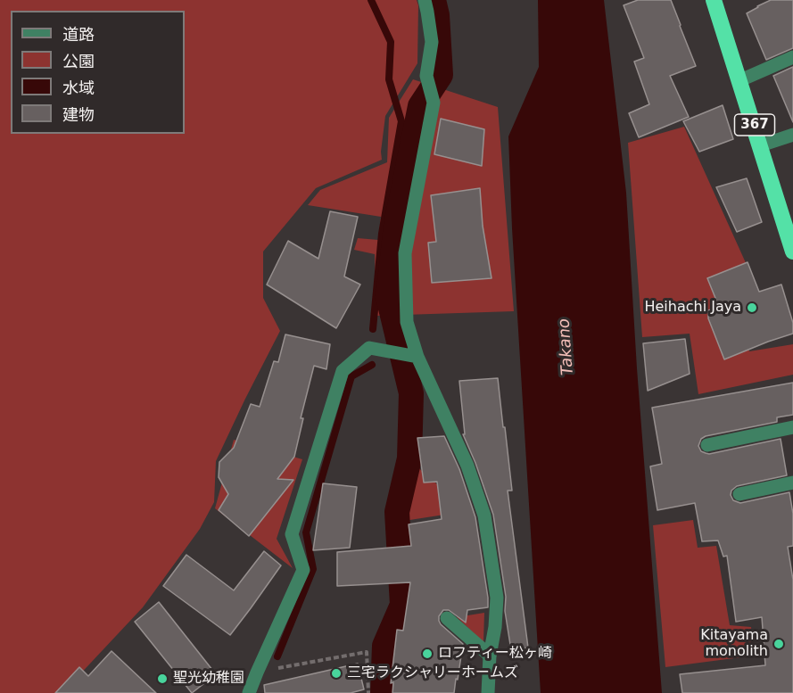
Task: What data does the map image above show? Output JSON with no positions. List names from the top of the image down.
{
  "streets": {
    "highway": ["367"]
  },
  "water": ["Takano"],
  "places": [
    "Heihachi Jaya",
    "Kitayama monolith",
    "ロフティー松ヶ崎",
    "三宅ラクシャリーホームズ",
    "聖光幼稚園"
  ],
  "legend": [
    "道路",
    "公園",
    "水域",
    "建物"
  ]
}
